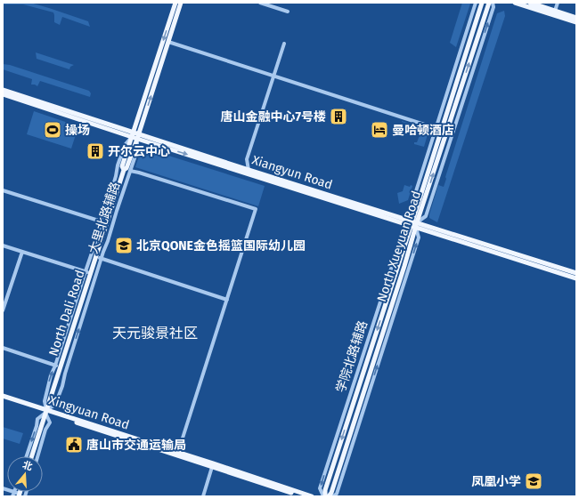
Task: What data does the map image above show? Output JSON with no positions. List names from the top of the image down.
{
  "streets": {
    "main road": [
      "Xiangyun Road",
      "North Xueyuan Road",
      "North Dali Road",
      "Xingyuan Road"
    ],
    "street": ["大里北路辅路", "学院北路辅路"]
  },
  "crossings": [
    ["Xiangyun Road", "大里北路辅路"],
    ["Xiangyun Road", "North Xueyuan Road"],
    ["Xiangyun Road", "North Dali Road"],
    ["Xiangyun Road", "学院北路辅路"],
    ["大里北路辅路", "North Dali Road"],
    ["大里北路辅路", "Xingyuan Road"],
    ["North Xueyuan Road", "学院北路辅路"],
    ["North Dali Road", "Xingyuan Road"]
  ],
  "districts": ["天元骏景社区"],
  "places": {
    "building": ["唐山金融中心7号楼", "开尔云中心"],
    "sports": ["操场"],
    "hotel": ["曼哈顿酒店"],
    "school or university": ["北京QONE金色摇篮国际幼儿园", "凤凰小学"],
    "public building": ["唐山市交通运输局"]
  },
  "north": "top"
}
